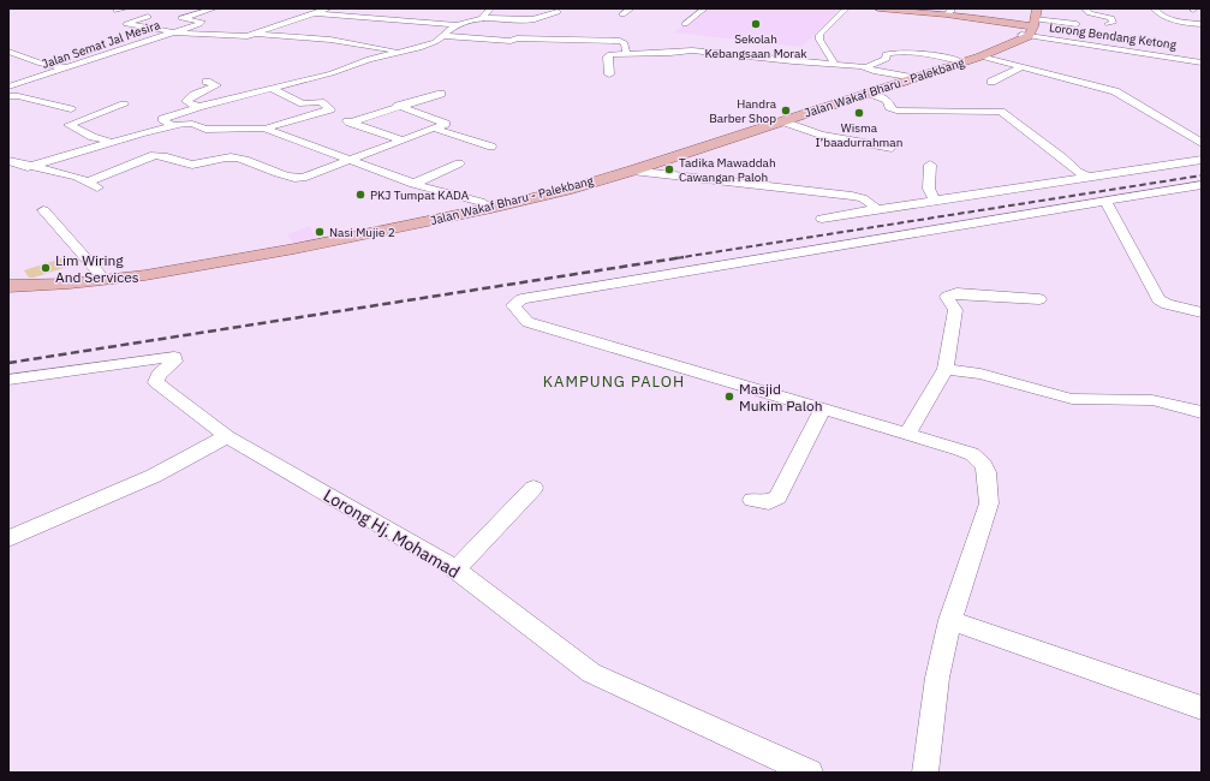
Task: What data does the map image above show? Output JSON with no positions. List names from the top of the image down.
{
  "streets": {
    "main road": ["Jalan Wakaf Bharu - Palekbang"],
    "street": ["Lorong Bendang Ketong", "Jalan Semat Jal Mesira", "Lorong Hj. Mohamad"]
  },
  "crossings": [
    ["Lorong Bendang Ketong", "Jalan Wakaf Bharu - Palekbang"]
  ],
  "districts": ["KAMPUNG PALOH"],
  "places": [
    "Sekolah Kebangsaan Morak",
    "Handra Barber Shop",
    "Wisma I’baadurrahman",
    "Tadika Mawaddah Cawangan Paloh",
    "PKJ Tumpat KADA",
    "Nasi Mujie 2",
    "Lim Wiring And Services",
    "Masjid Mukim Paloh"
  ]
}
